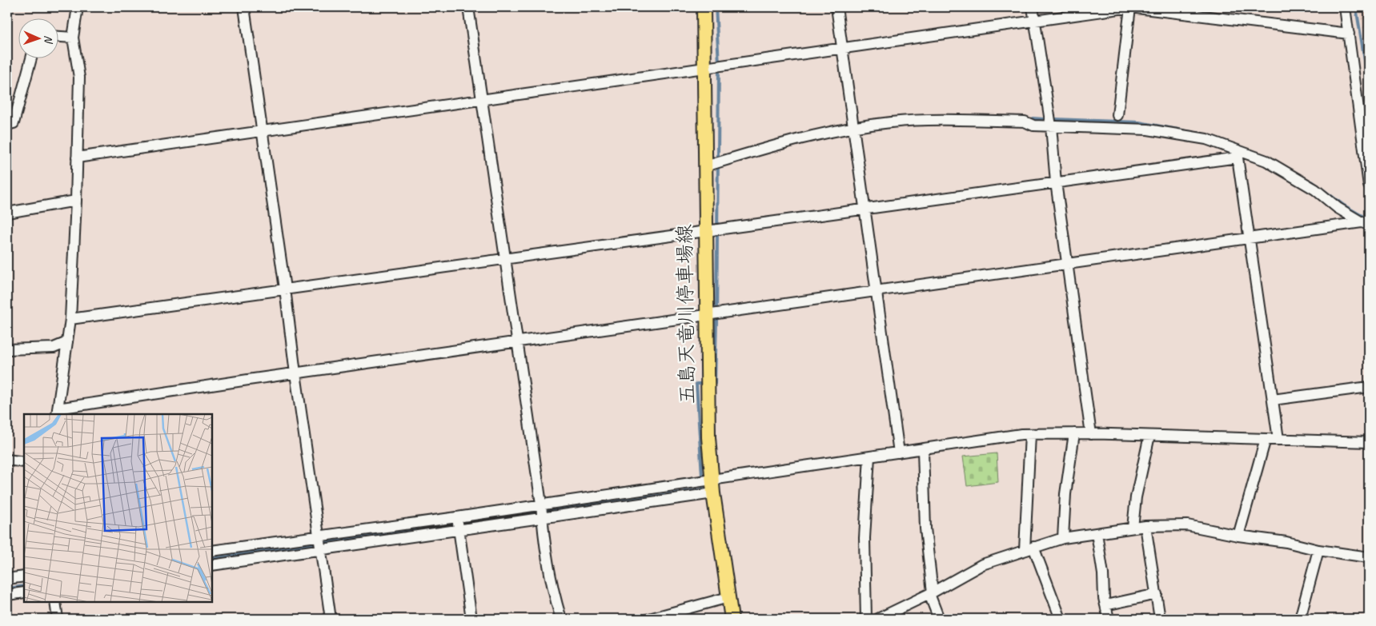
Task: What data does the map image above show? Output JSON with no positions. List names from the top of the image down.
{
  "streets": {
    "main road": ["五島天竜川停車場線"]
  },
  "north": "right"
}
